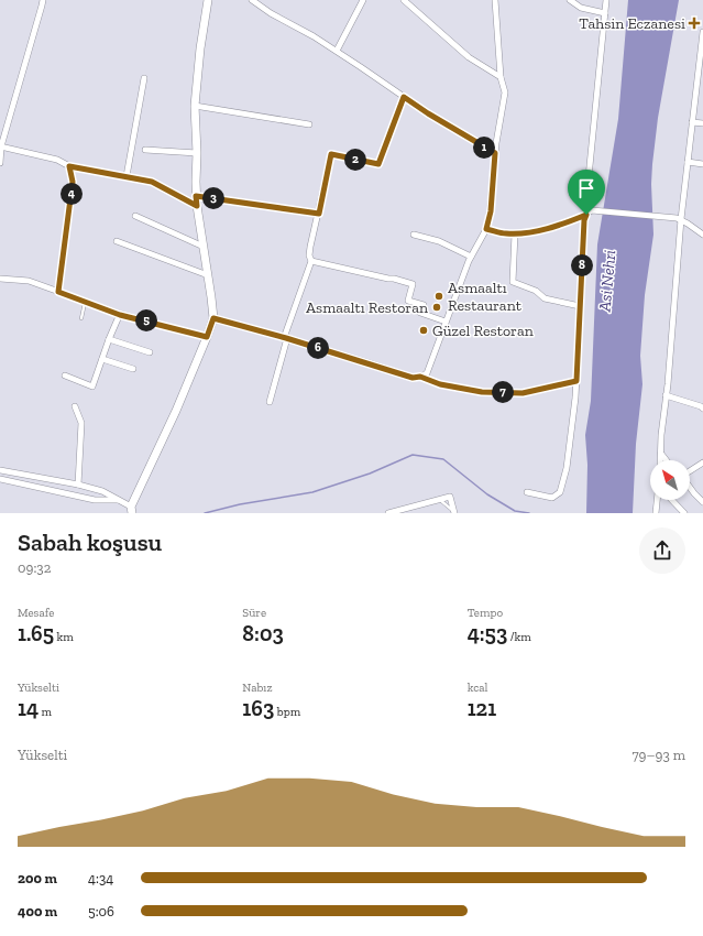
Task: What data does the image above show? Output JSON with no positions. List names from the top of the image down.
{
  "water": ["Asi Nehri"],
  "places": {
    "health": ["Tahsin Eczanesi"],
    "other": ["Asmaaltı Restaurant", "Asmaaltı Restoran", "Güzel Restoran"]
  },
  "north": "top left",
  "page": {
    "pins": [
      "1",
      "2",
      "4",
      "3",
      "8",
      "5",
      "6",
      "7"
    ],
    "heading": ["Sabah koşusu", "09:32"],
    "stats": [
      ["Mesafe", "1.65 km"],
      ["Süre", "8:03"],
      ["Tempo", "4:53 /km"],
      ["Yükselti", "14 m"],
      ["Nabız", "163 bpm"],
      ["kcal", "121"]
    ],
    "chart": ["Yükselti", "79–93 m"],
    "list": [
      {
        "name": "200 m",
        "note": "4:34"
      },
      {
        "name": "400 m",
        "note": "5:06"
      }
    ]
  }
}
